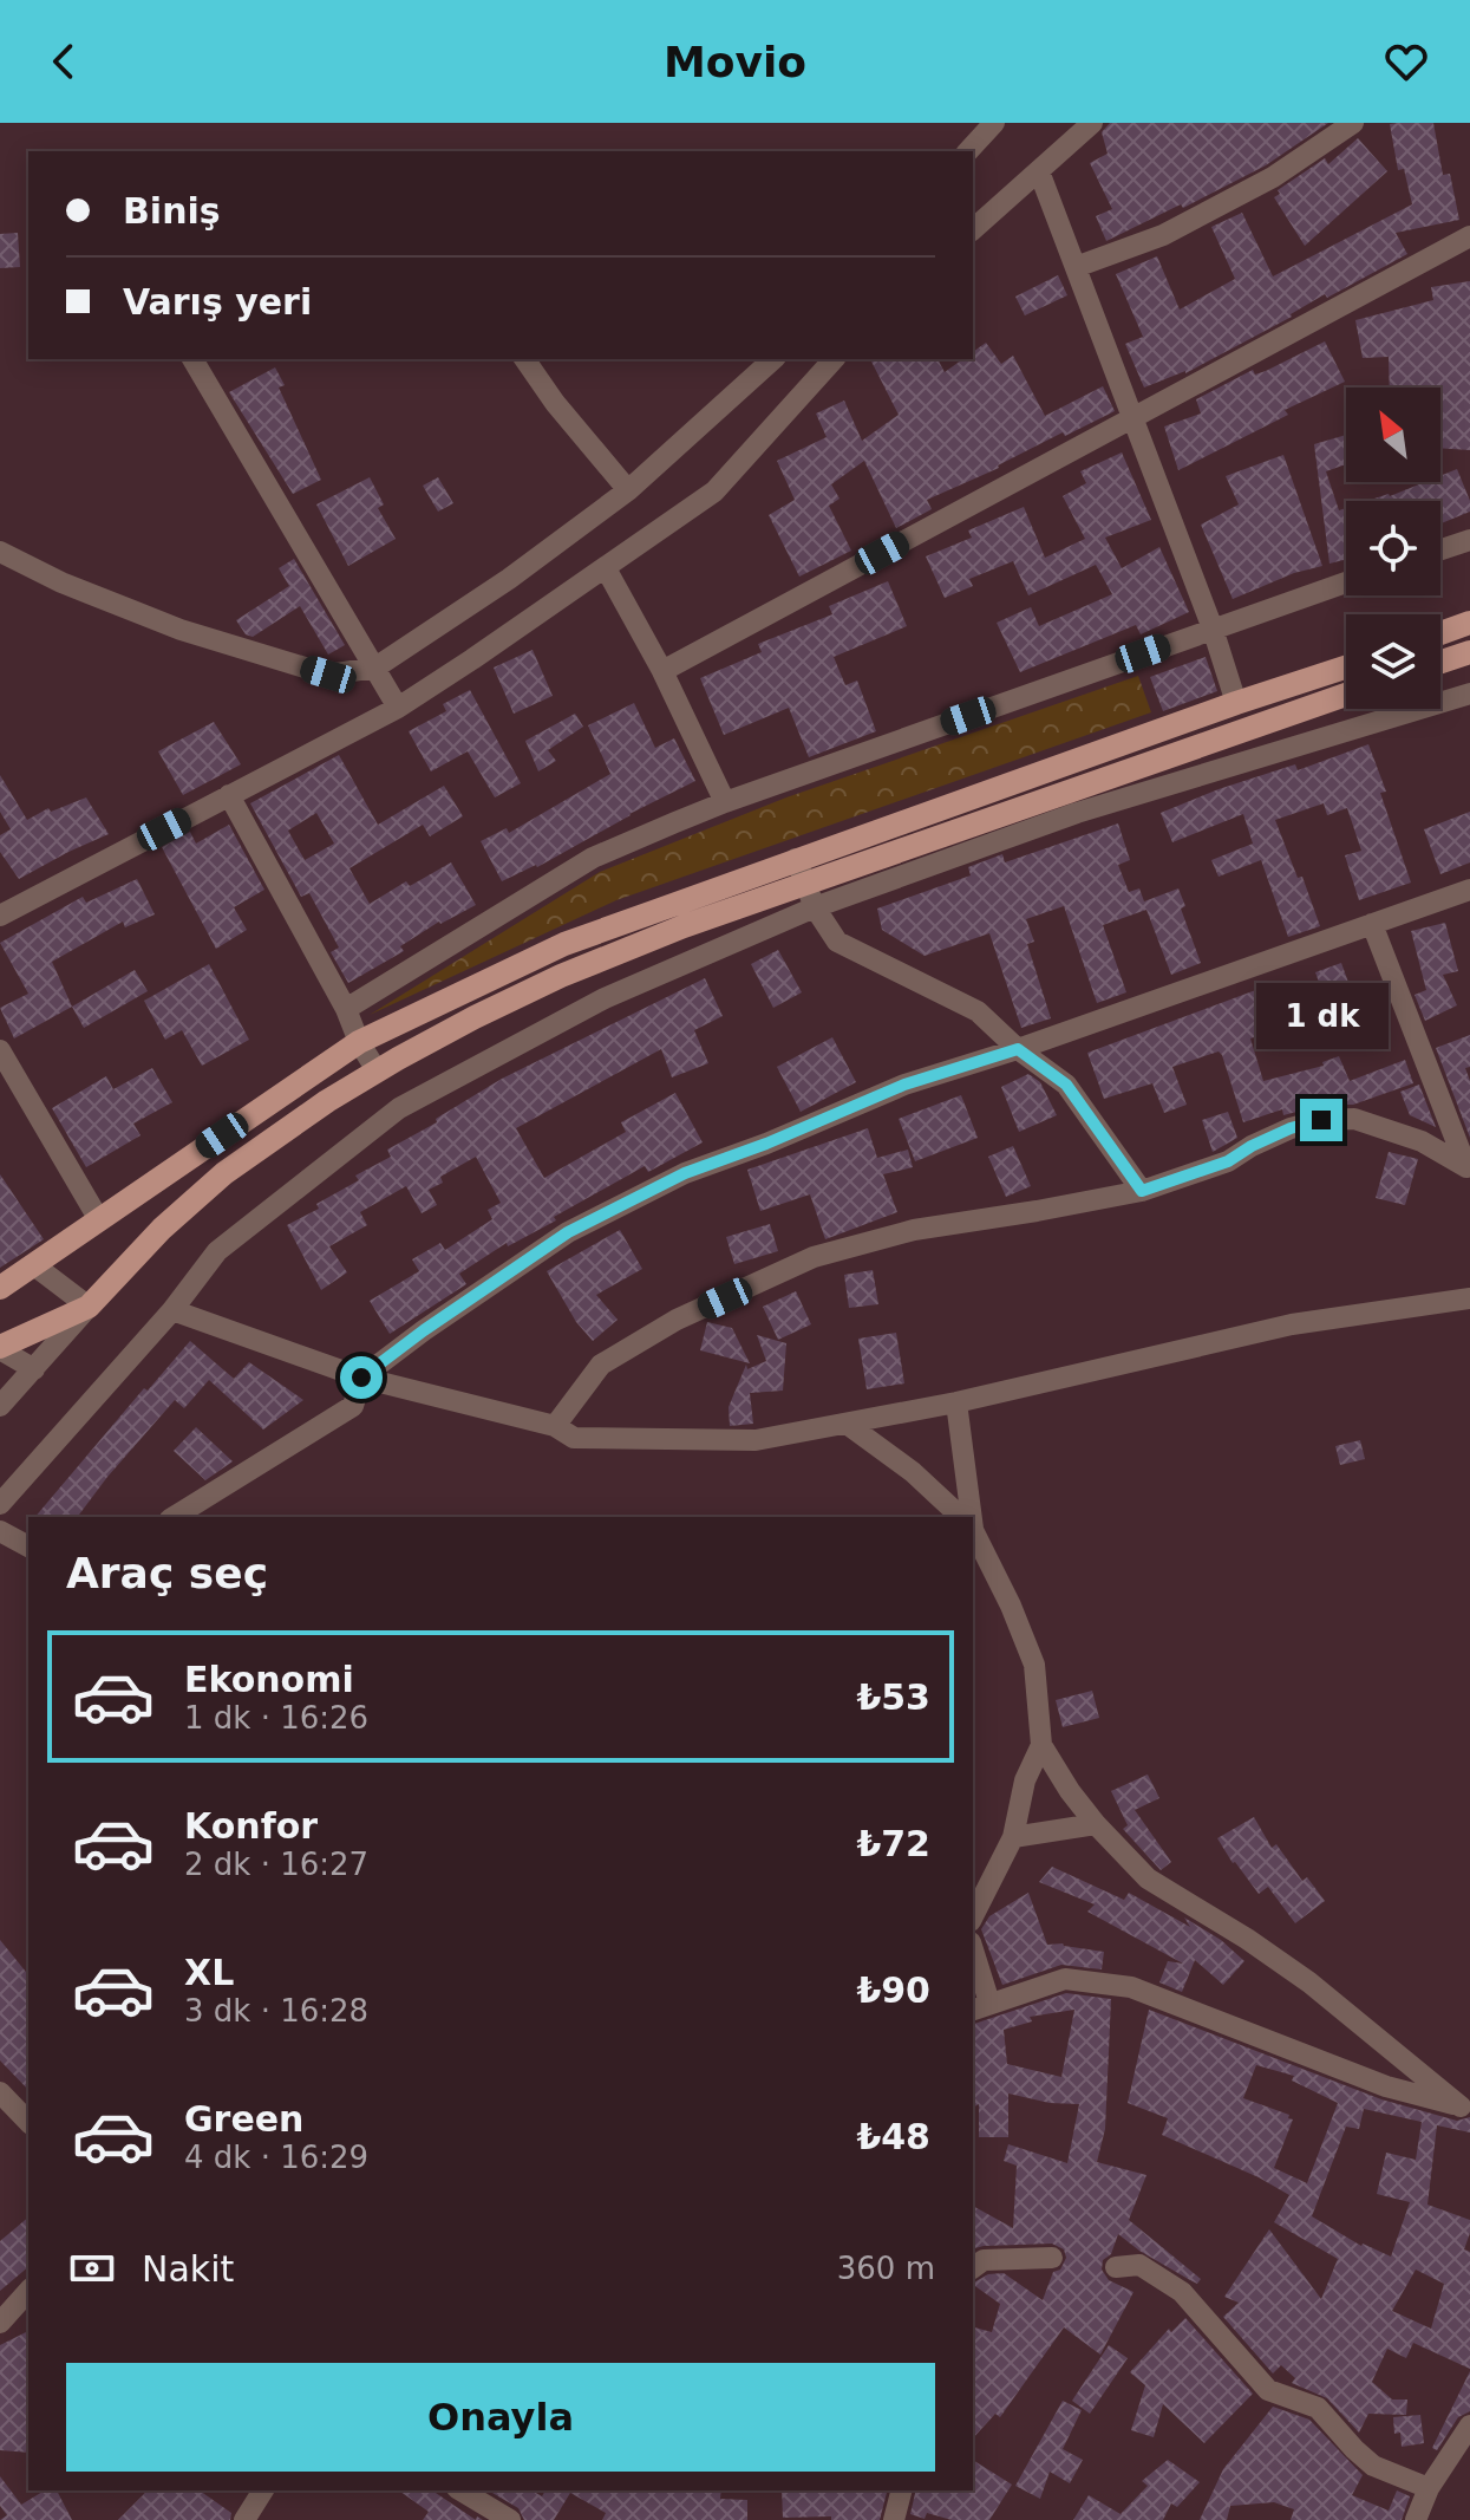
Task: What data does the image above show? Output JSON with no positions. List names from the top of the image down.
{
  "north": "top left",
  "page": {
    "header": "Movio",
    "banner": ["Biniş", "Varış yeri"],
    "bubble": "1 dk",
    "heading": "Araç seç",
    "list": [
      {
        "name": "Ekonomi",
        "note": "1 dk · 16:26",
        "value": "₺53"
      },
      {
        "name": "Konfor",
        "note": "2 dk · 16:27",
        "value": "₺72"
      },
      {
        "name": "XL",
        "note": "3 dk · 16:28",
        "value": "₺90"
      },
      {
        "name": "Green",
        "note": "4 dk · 16:29",
        "value": "₺48"
      }
    ],
    "pay": ["Nakit", "360 m"],
    "buttons": "Onayla"
  }
}
